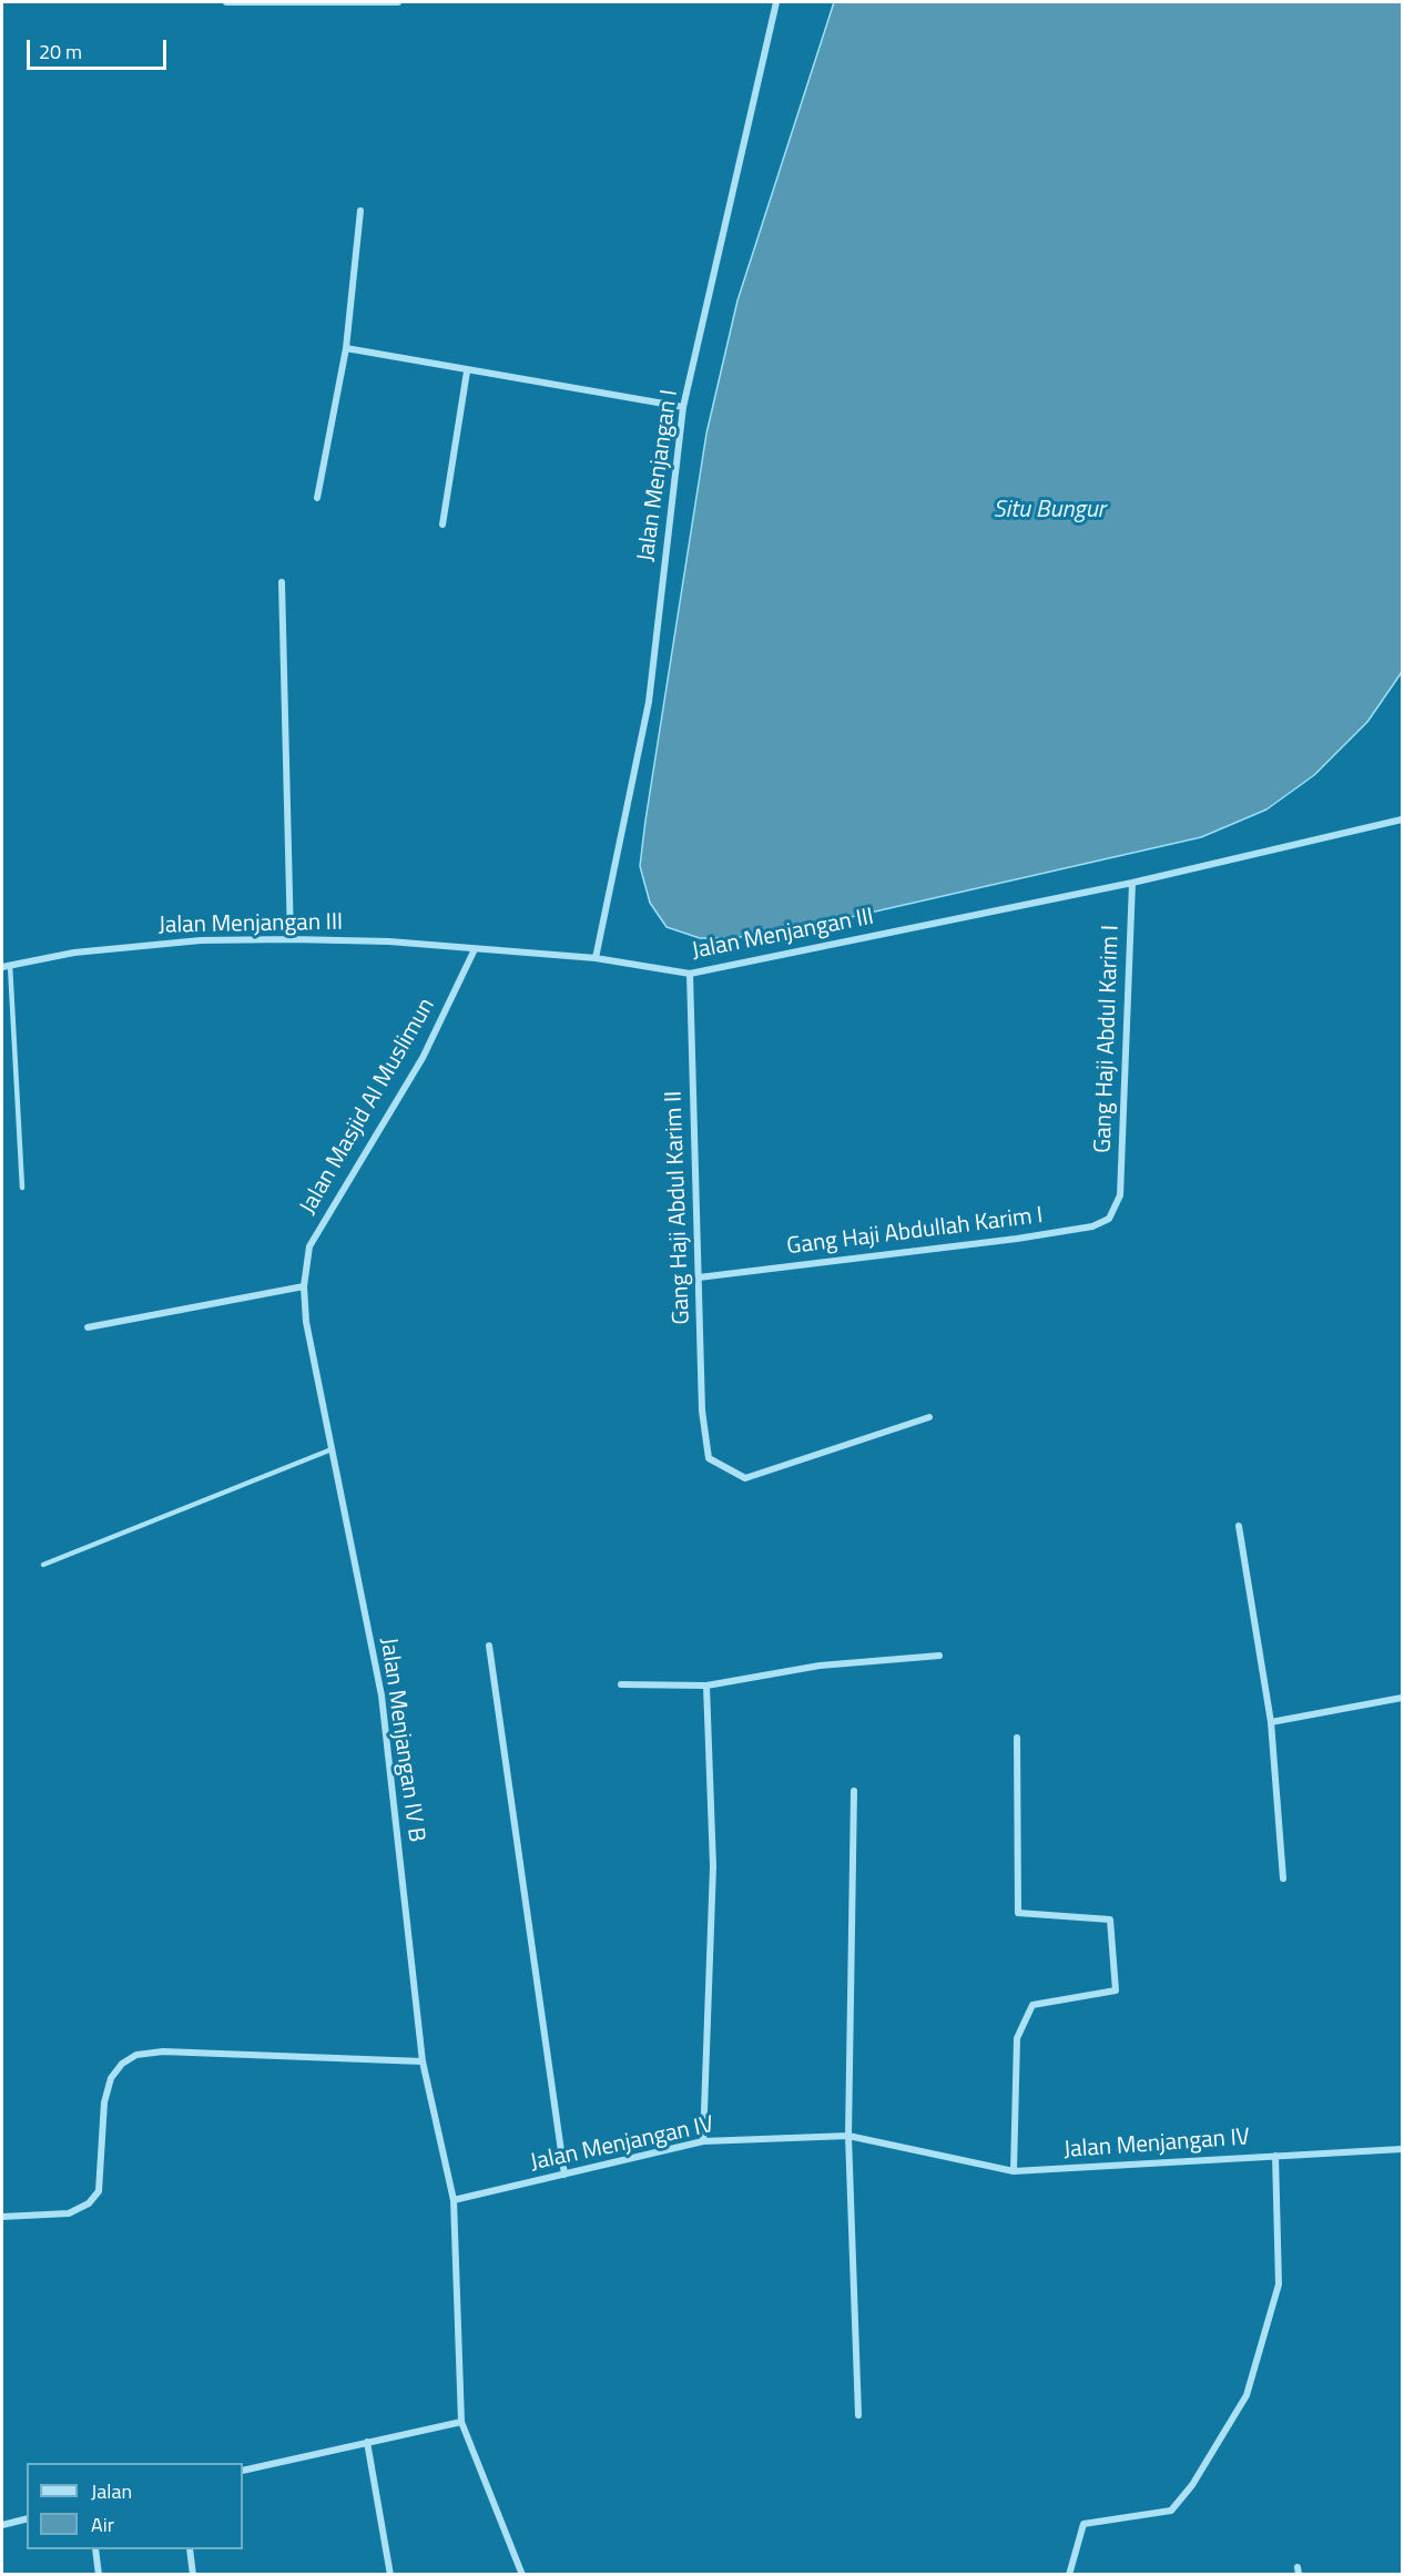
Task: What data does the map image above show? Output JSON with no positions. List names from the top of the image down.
{
  "streets": {
    "street": [
      "Jalan Menjangan I",
      "Jalan Menjangan III",
      "Gang Haji Abdul Karim I",
      "Jalan Masjid Al Muslimun",
      "Gang Haji Abdul Karim II",
      "Gang Haji Abdullah Karim I",
      "Jalan Menjangan IV B",
      "Jalan Menjangan IV"
    ]
  },
  "crossings": [
    ["Jalan Menjangan I", "Jalan Menjangan III"],
    ["Jalan Menjangan III", "Gang Haji Abdul Karim I"],
    ["Jalan Menjangan III", "Jalan Masjid Al Muslimun"],
    ["Jalan Menjangan III", "Gang Haji Abdul Karim II"],
    ["Gang Haji Abdul Karim I", "Gang Haji Abdullah Karim I"],
    ["Jalan Masjid Al Muslimun", "Jalan Menjangan IV B"],
    ["Gang Haji Abdul Karim II", "Gang Haji Abdullah Karim I"],
    ["Jalan Menjangan IV B", "Jalan Menjangan IV"]
  ],
  "water": ["Situ Bungur"],
  "legend": ["Jalan", "Air"],
  "scale_bar": "20 m"
}
